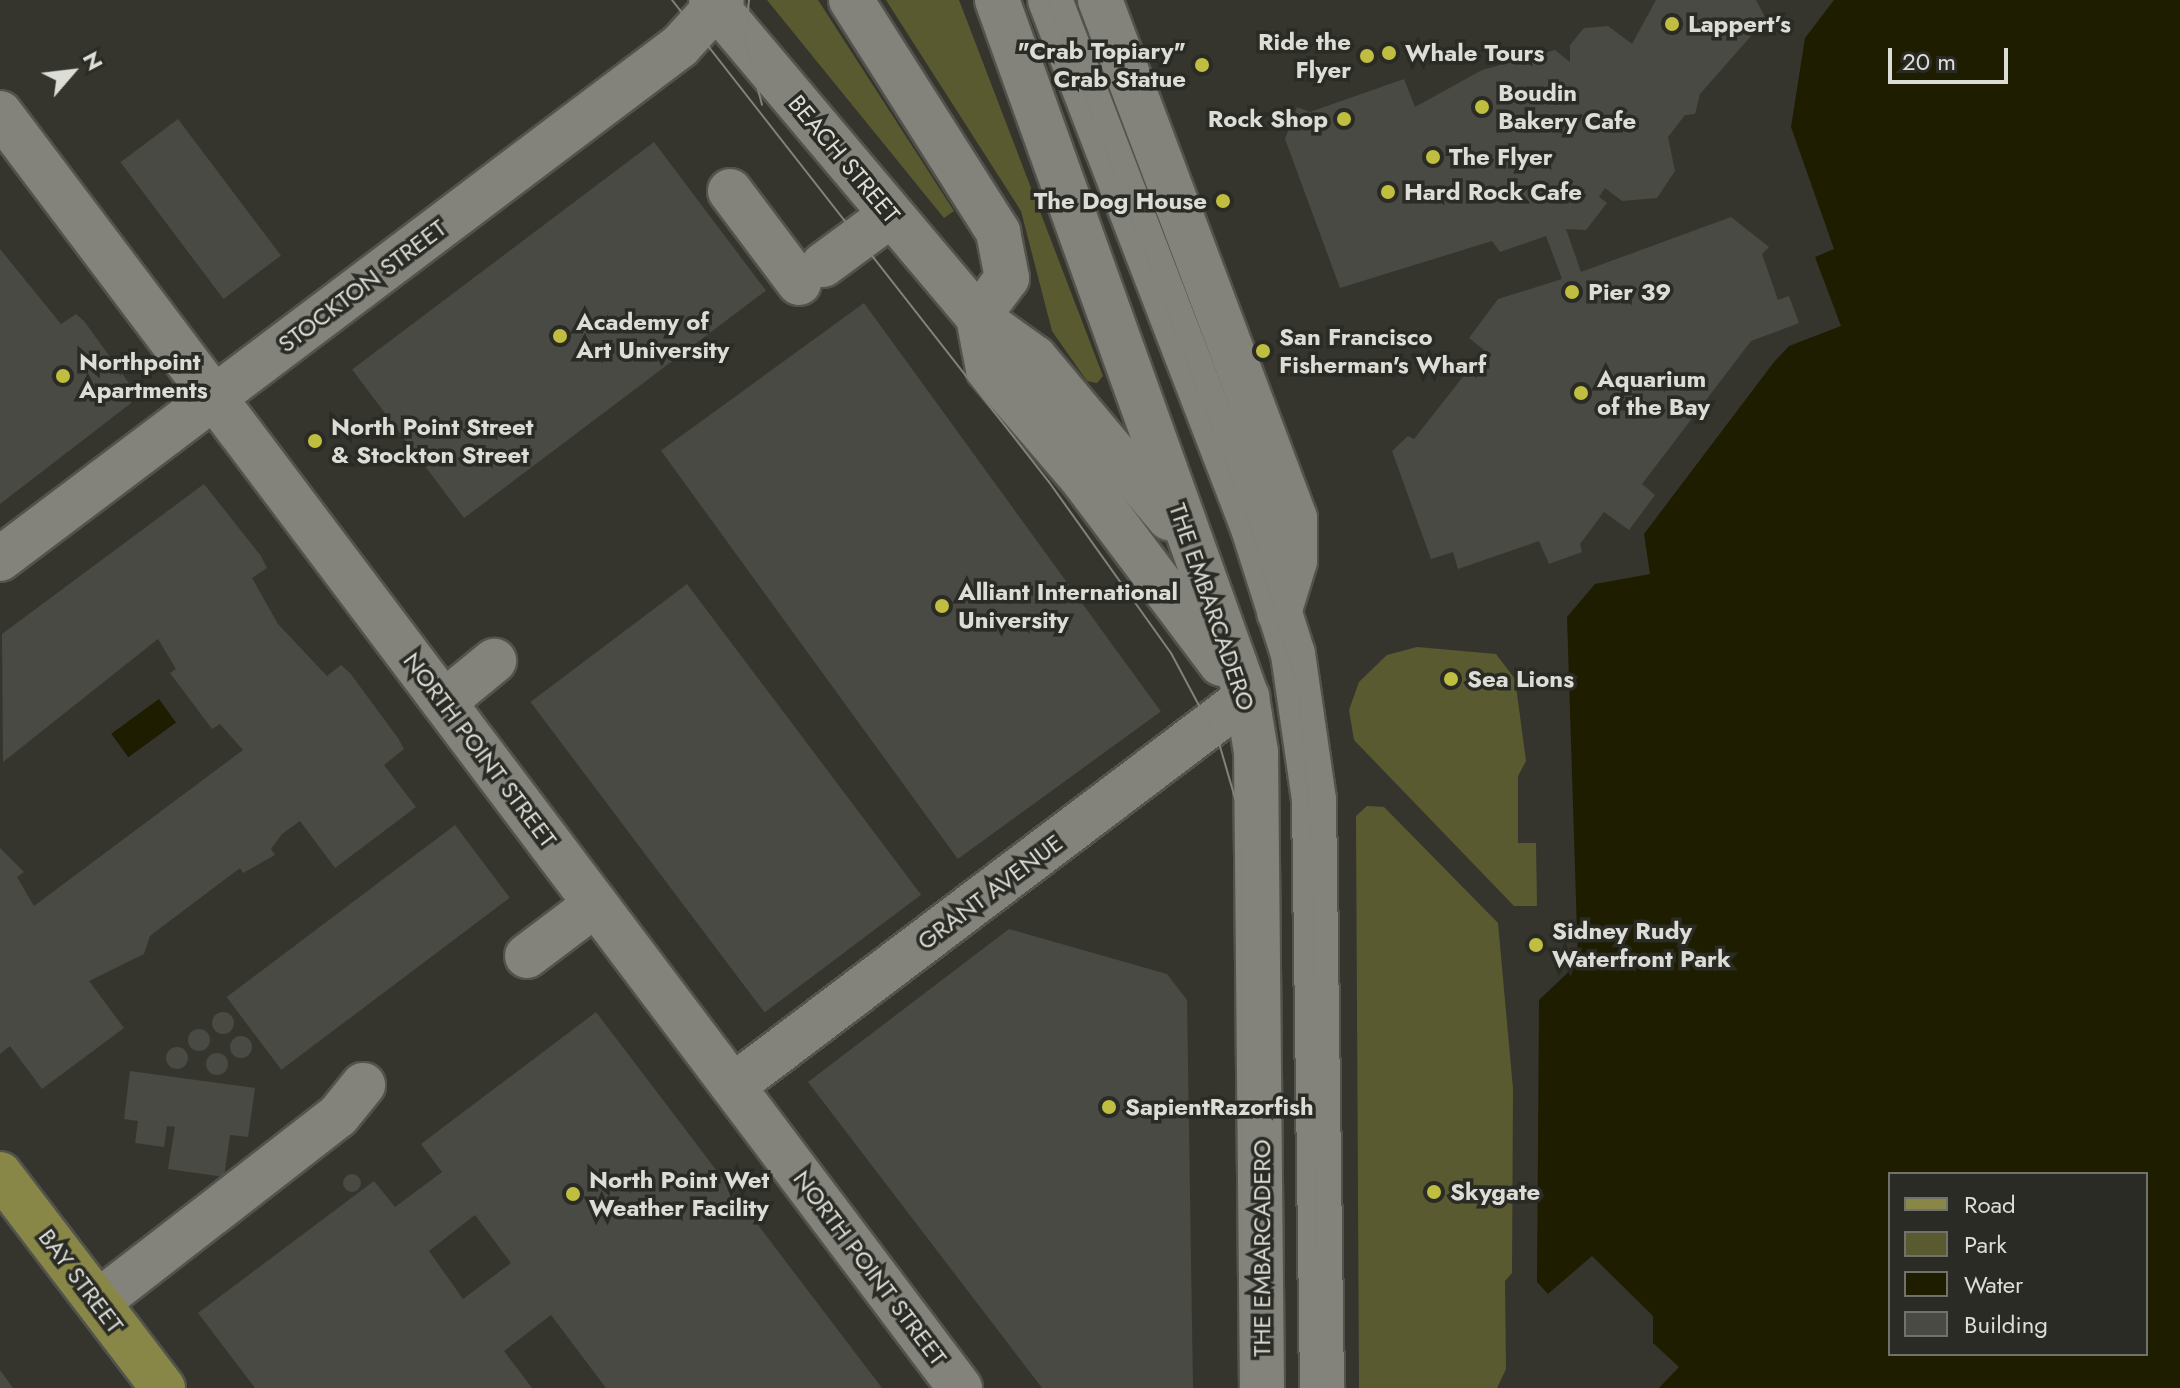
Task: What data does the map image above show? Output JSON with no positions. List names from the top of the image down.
{
  "streets": {
    "main road": ["BAY STREET"],
    "street": [
      "BEACH STREET",
      "STOCKTON STREET",
      "THE EMBARCADERO",
      "NORTH POINT STREET",
      "GRANT AVENUE"
    ]
  },
  "crossings": [
    ["BEACH STREET", "STOCKTON STREET"],
    ["BEACH STREET", "THE EMBARCADERO"],
    ["STOCKTON STREET", "NORTH POINT STREET"],
    ["THE EMBARCADERO", "GRANT AVENUE"],
    ["NORTH POINT STREET", "GRANT AVENUE"]
  ],
  "places": [
    "Lappert’s",
    "Whale Tours",
    "Ride the Flyer",
    "\"Crab Topiary\" Crab Statue",
    "Boudin Bakery Cafe",
    "Rock Shop",
    "The Flyer",
    "Hard Rock Cafe",
    "The Dog House",
    "Pier 39",
    "Academy of Art University",
    "San Francisco Fisherman's Wharf",
    "Northpoint Apartments",
    "Aquarium of the Bay",
    "North Point Street & Stockton Street",
    "Alliant International University",
    "Sea Lions",
    "Sidney Rudy Waterfront Park",
    "SapientRazorfish",
    "Skygate",
    "North Point Wet Weather Facility"
  ],
  "legend": [
    "Road",
    "Park",
    "Water",
    "Building"
  ],
  "scale_bar": "20 m",
  "north": "top right"
}
